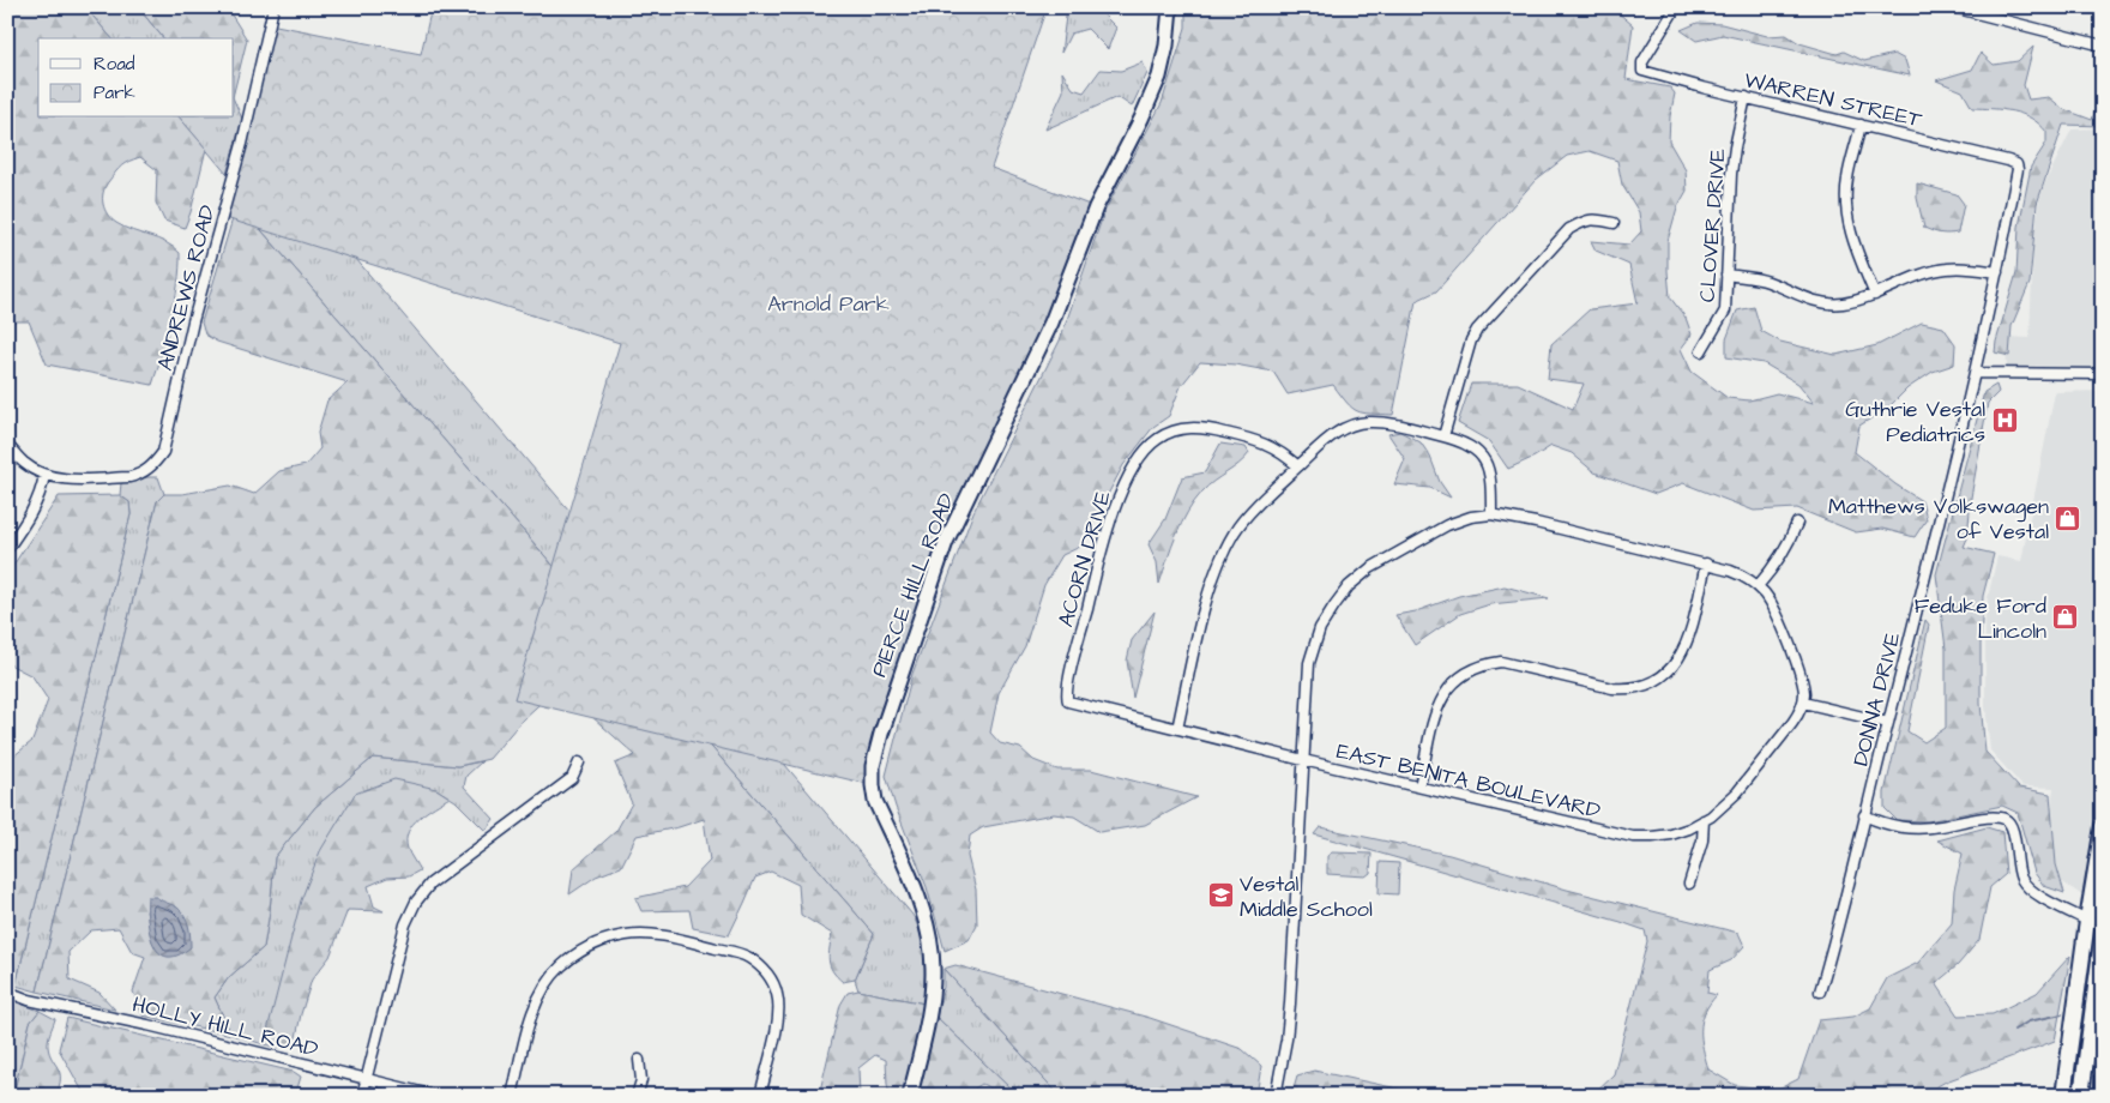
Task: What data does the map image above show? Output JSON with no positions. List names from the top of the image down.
{
  "streets": {
    "street": [
      "WARREN STREET",
      "CLOVER DRIVE",
      "ANDREWS ROAD",
      "ACORN DRIVE",
      "PIERCE HILL ROAD",
      "DONNA DRIVE",
      "EAST BENITA BOULEVARD",
      "HOLLY HILL ROAD"
    ]
  },
  "crossings": [
    ["WARREN STREET", "CLOVER DRIVE"],
    ["WARREN STREET", "DONNA DRIVE"],
    ["ACORN DRIVE", "EAST BENITA BOULEVARD"]
  ],
  "parks": ["Arnold Park"],
  "places": {
    "hospital": ["Guthrie Vestal Pediatrics"],
    "shop": ["Matthews Volkswagen of Vestal", "Feduke Ford Lincoln"],
    "school or university": ["Vestal Middle School"]
  },
  "legend": ["Road", "Park"]
}
